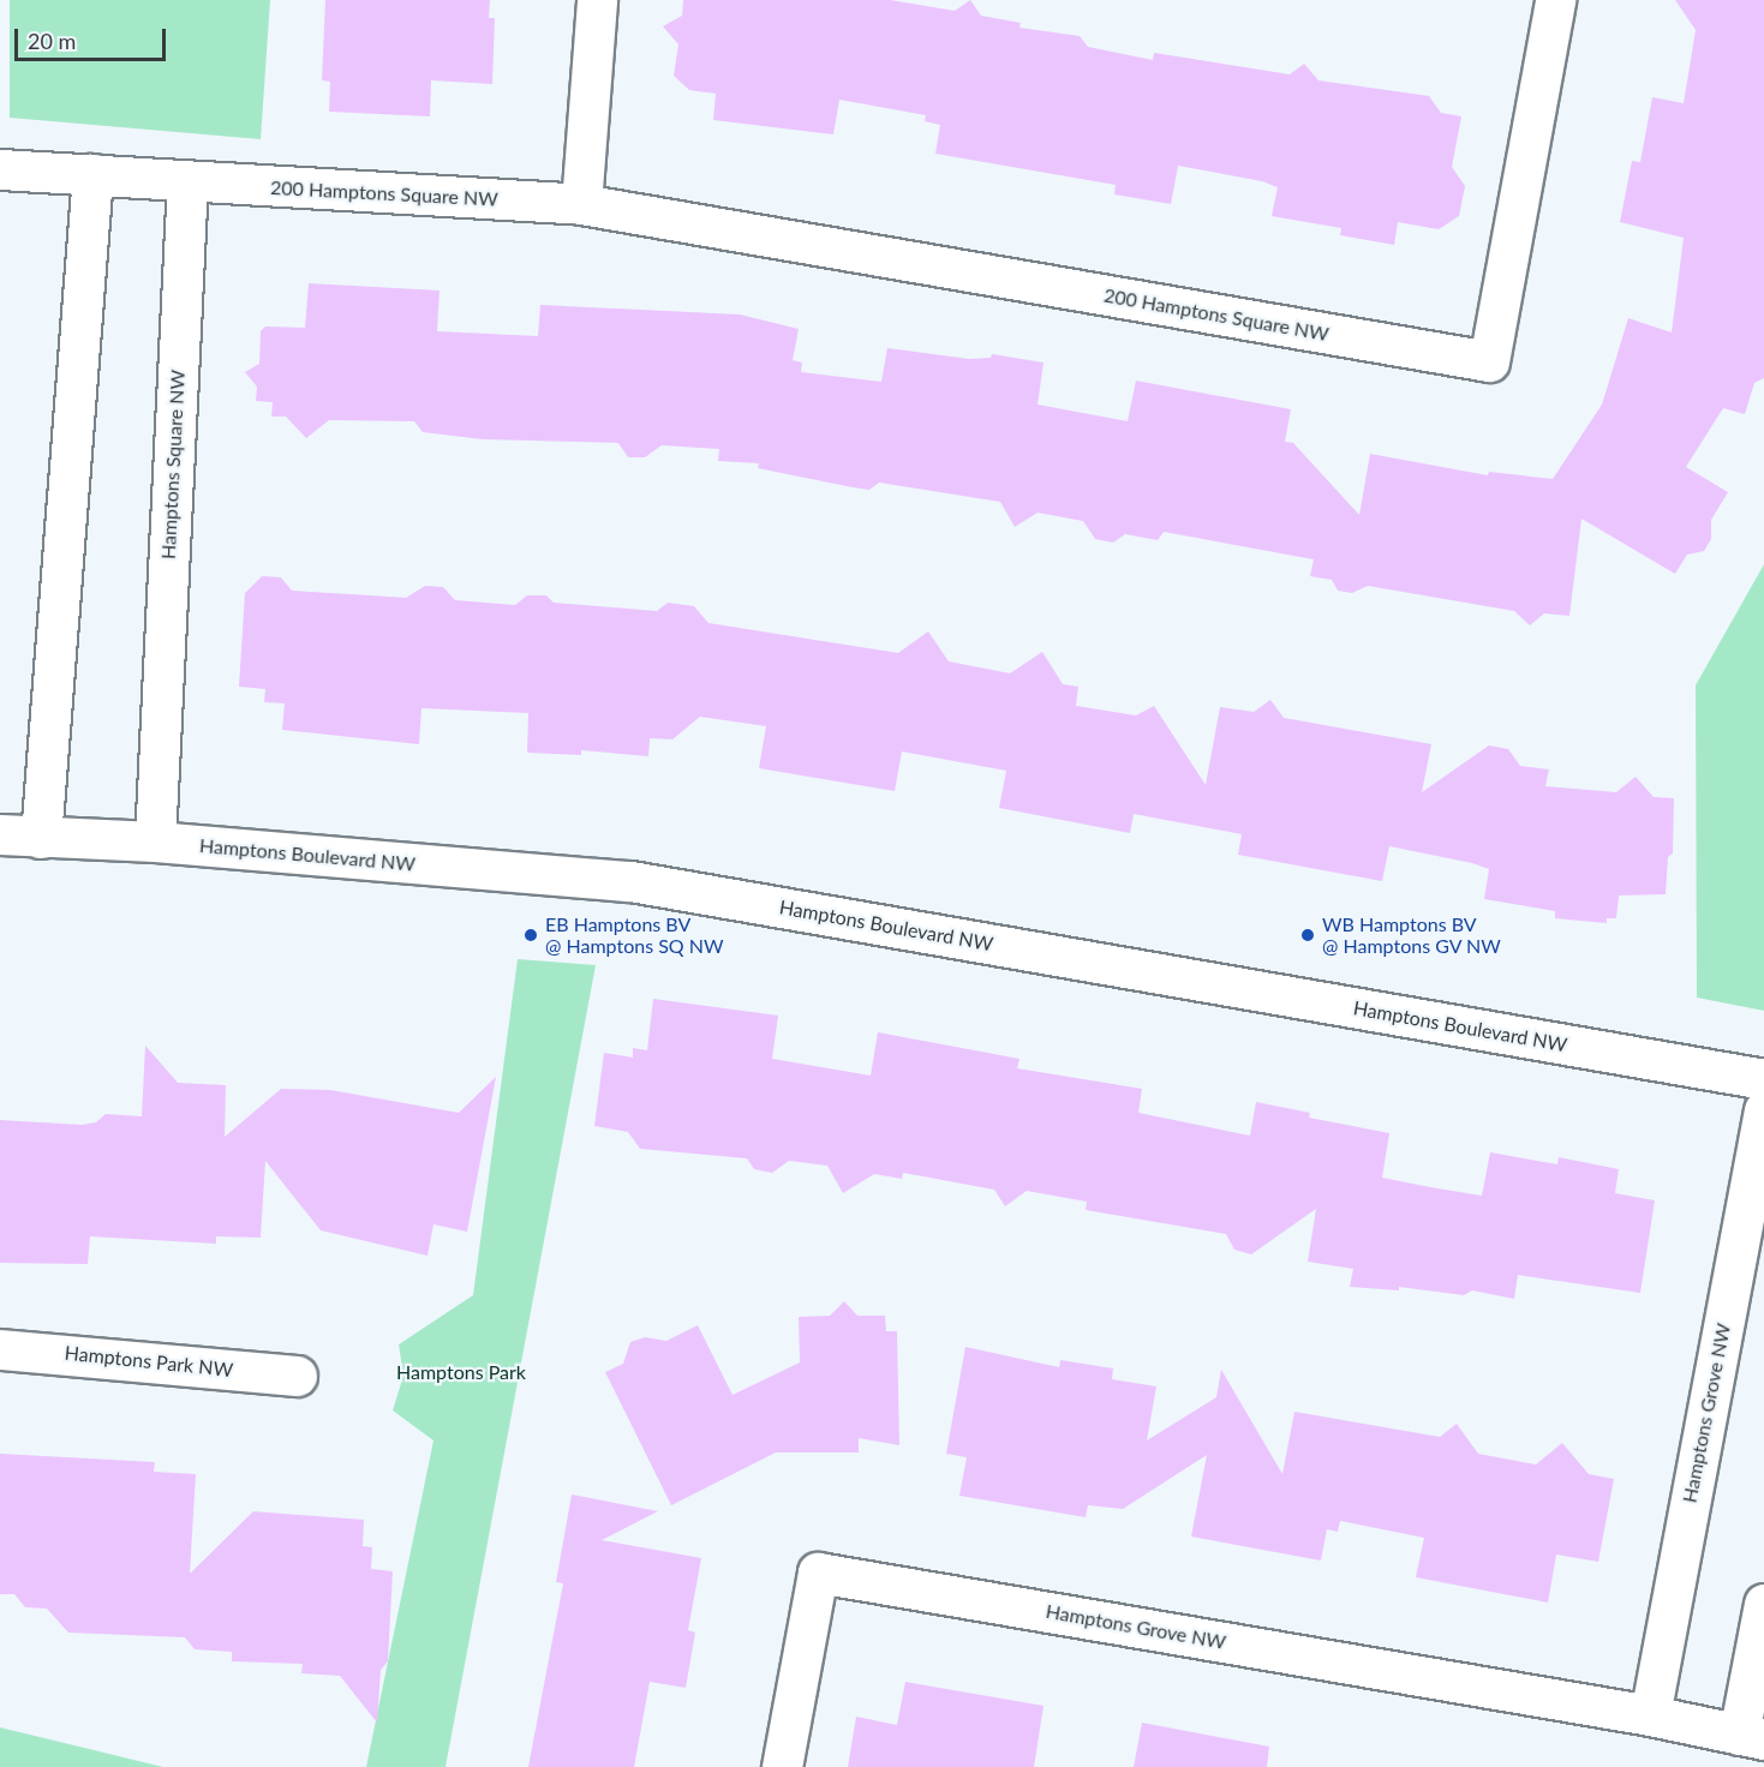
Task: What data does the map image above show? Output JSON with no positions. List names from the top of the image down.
{
  "streets": {
    "street": [
      "200 Hamptons Square NW",
      "Hamptons Square NW",
      "Hamptons Boulevard NW",
      "Hamptons Park NW",
      "Hamptons Grove NW"
    ]
  },
  "crossings": [
    ["200 Hamptons Square NW", "Hamptons Square NW"],
    ["Hamptons Square NW", "Hamptons Boulevard NW"]
  ],
  "parks": ["Hamptons Park"],
  "places": ["EB Hamptons BV @ Hamptons SQ NW", "WB Hamptons BV @ Hamptons GV NW"],
  "scale_bar": "20 m"
}
